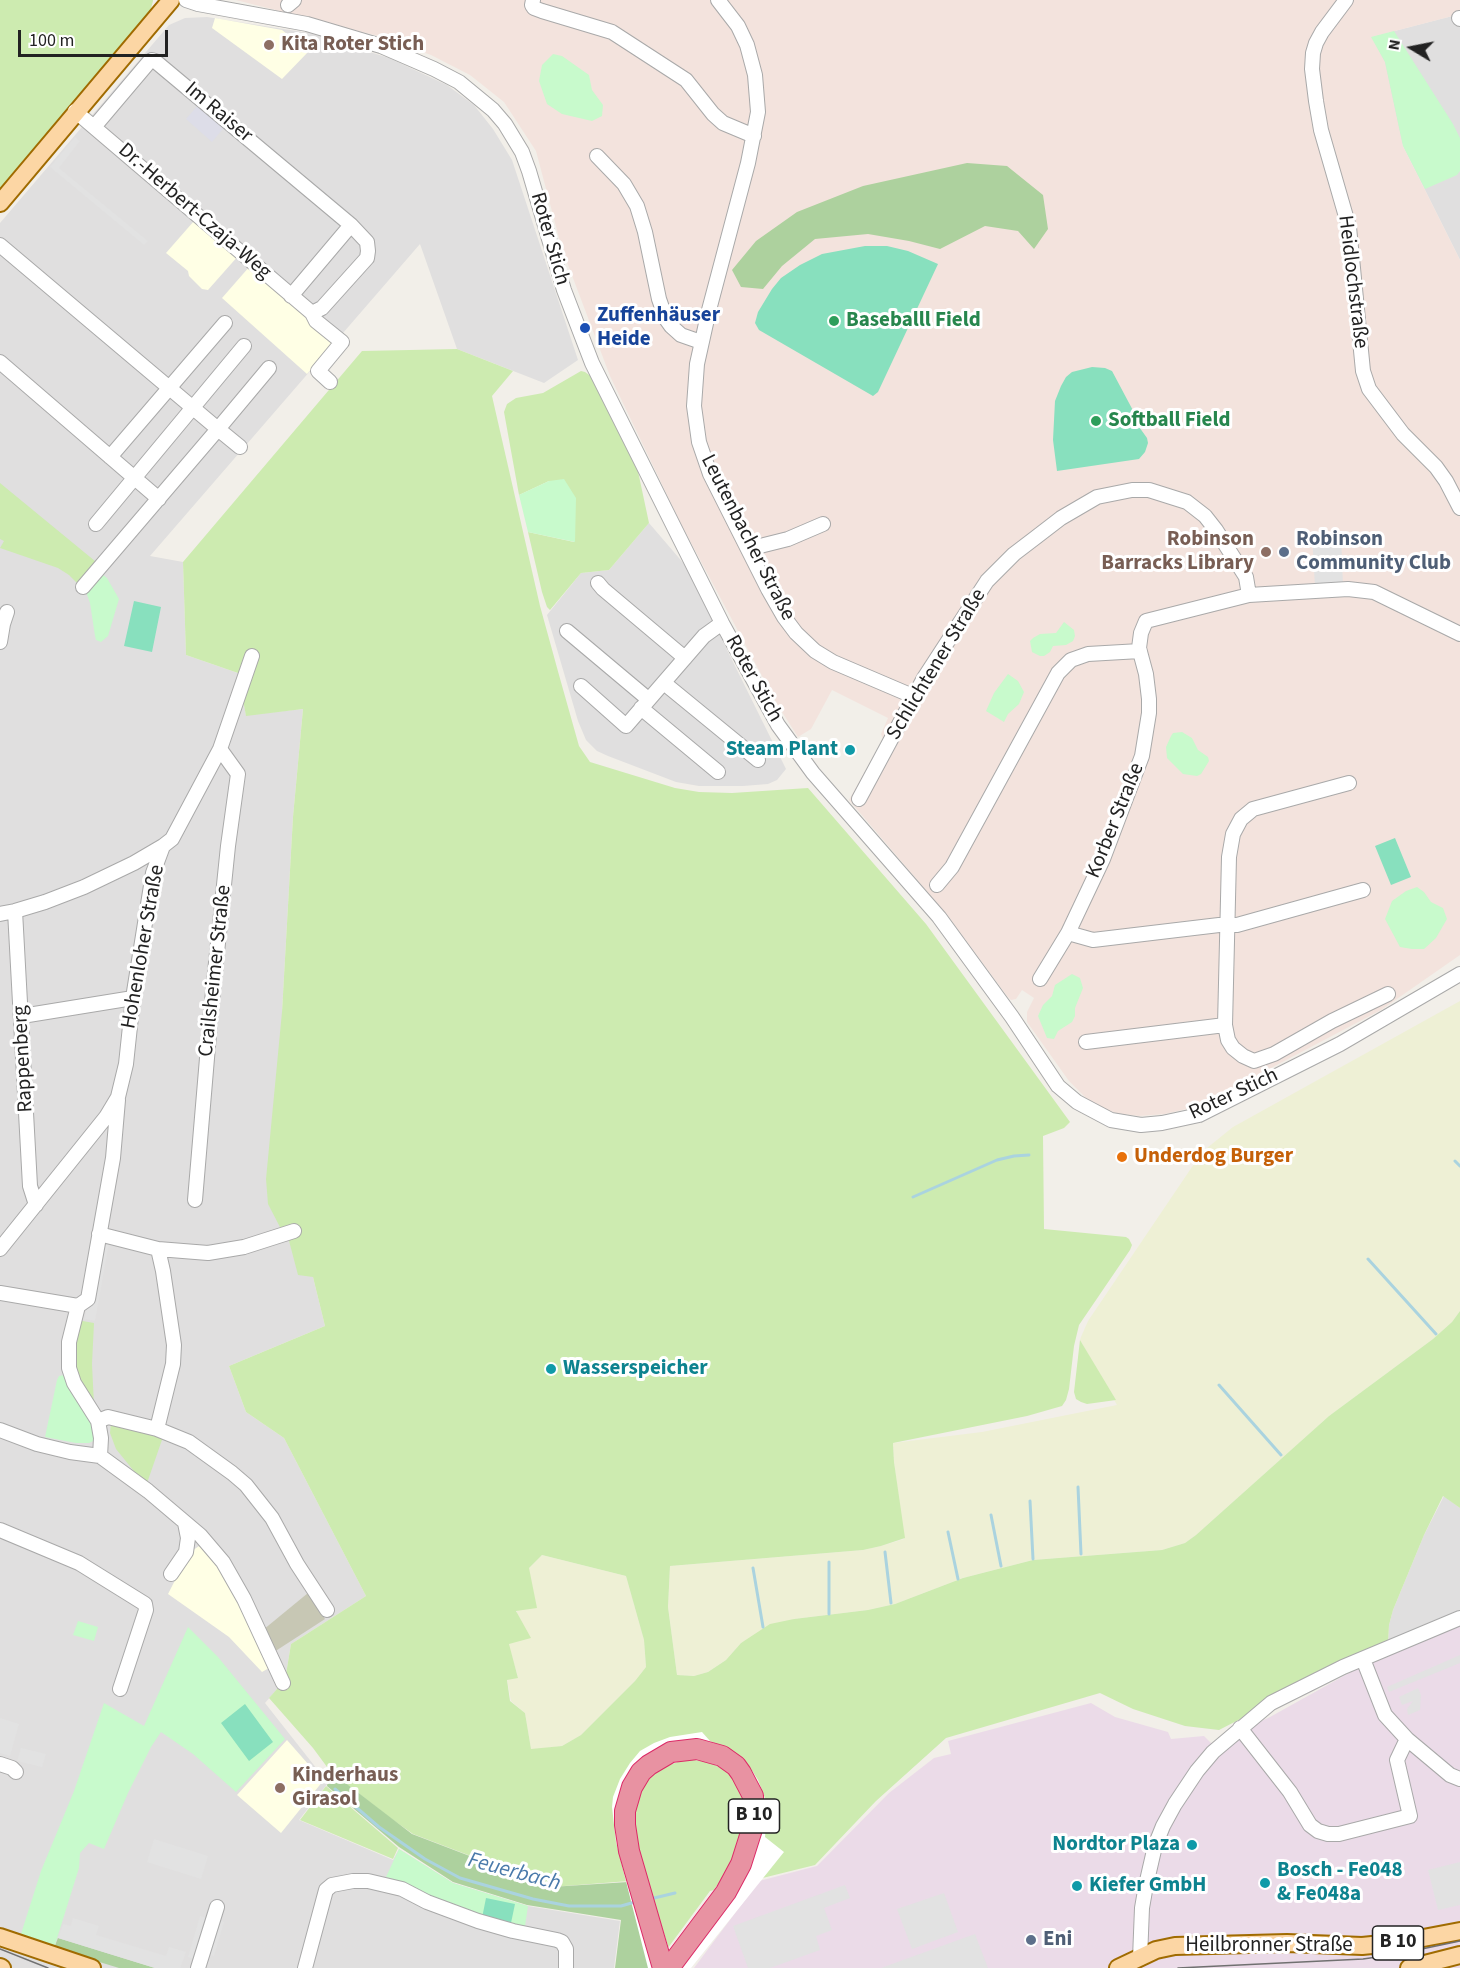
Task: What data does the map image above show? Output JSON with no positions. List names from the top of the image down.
{
  "streets": {
    "highway": ["B 10"],
    "main road": ["Heilbronner Straße"],
    "street": [
      "Im Raiser",
      "Dr.-Herbert-Czaja-Weg",
      "Roter Stich",
      "Heidlochstraße",
      "Leutenbacher Straße",
      "Schlichtener Straße",
      "Korber Straße",
      "Hohenloher Straße",
      "Crailsheimer Straße",
      "Rappenberg"
    ]
  },
  "crossings": [
    ["Im Raiser", "Dr.-Herbert-Czaja-Weg"],
    ["Leutenbacher Straße", "Schlichtener Straße"],
    ["Schlichtener Straße", "Korber Straße"],
    ["Hohenloher Straße", "Crailsheimer Straße"],
    ["Hohenloher Straße", "Rappenberg"]
  ],
  "water": ["Feuerbach"],
  "places": [
    "Kita Roter Stich",
    "Baseballl Field",
    "Zuffenhäuser Heide",
    "Softball Field",
    "Robinson Barracks Library",
    "Robinson Community Club",
    "Steam Plant",
    "Underdog Burger",
    "Wasserspeicher",
    "Kinderhaus Girasol",
    "Nordtor Plaza",
    "Bosch - Fe048 & Fe048a",
    "Kiefer GmbH",
    "Eni"
  ],
  "scale_bar": "100 m",
  "north": "left"
}
